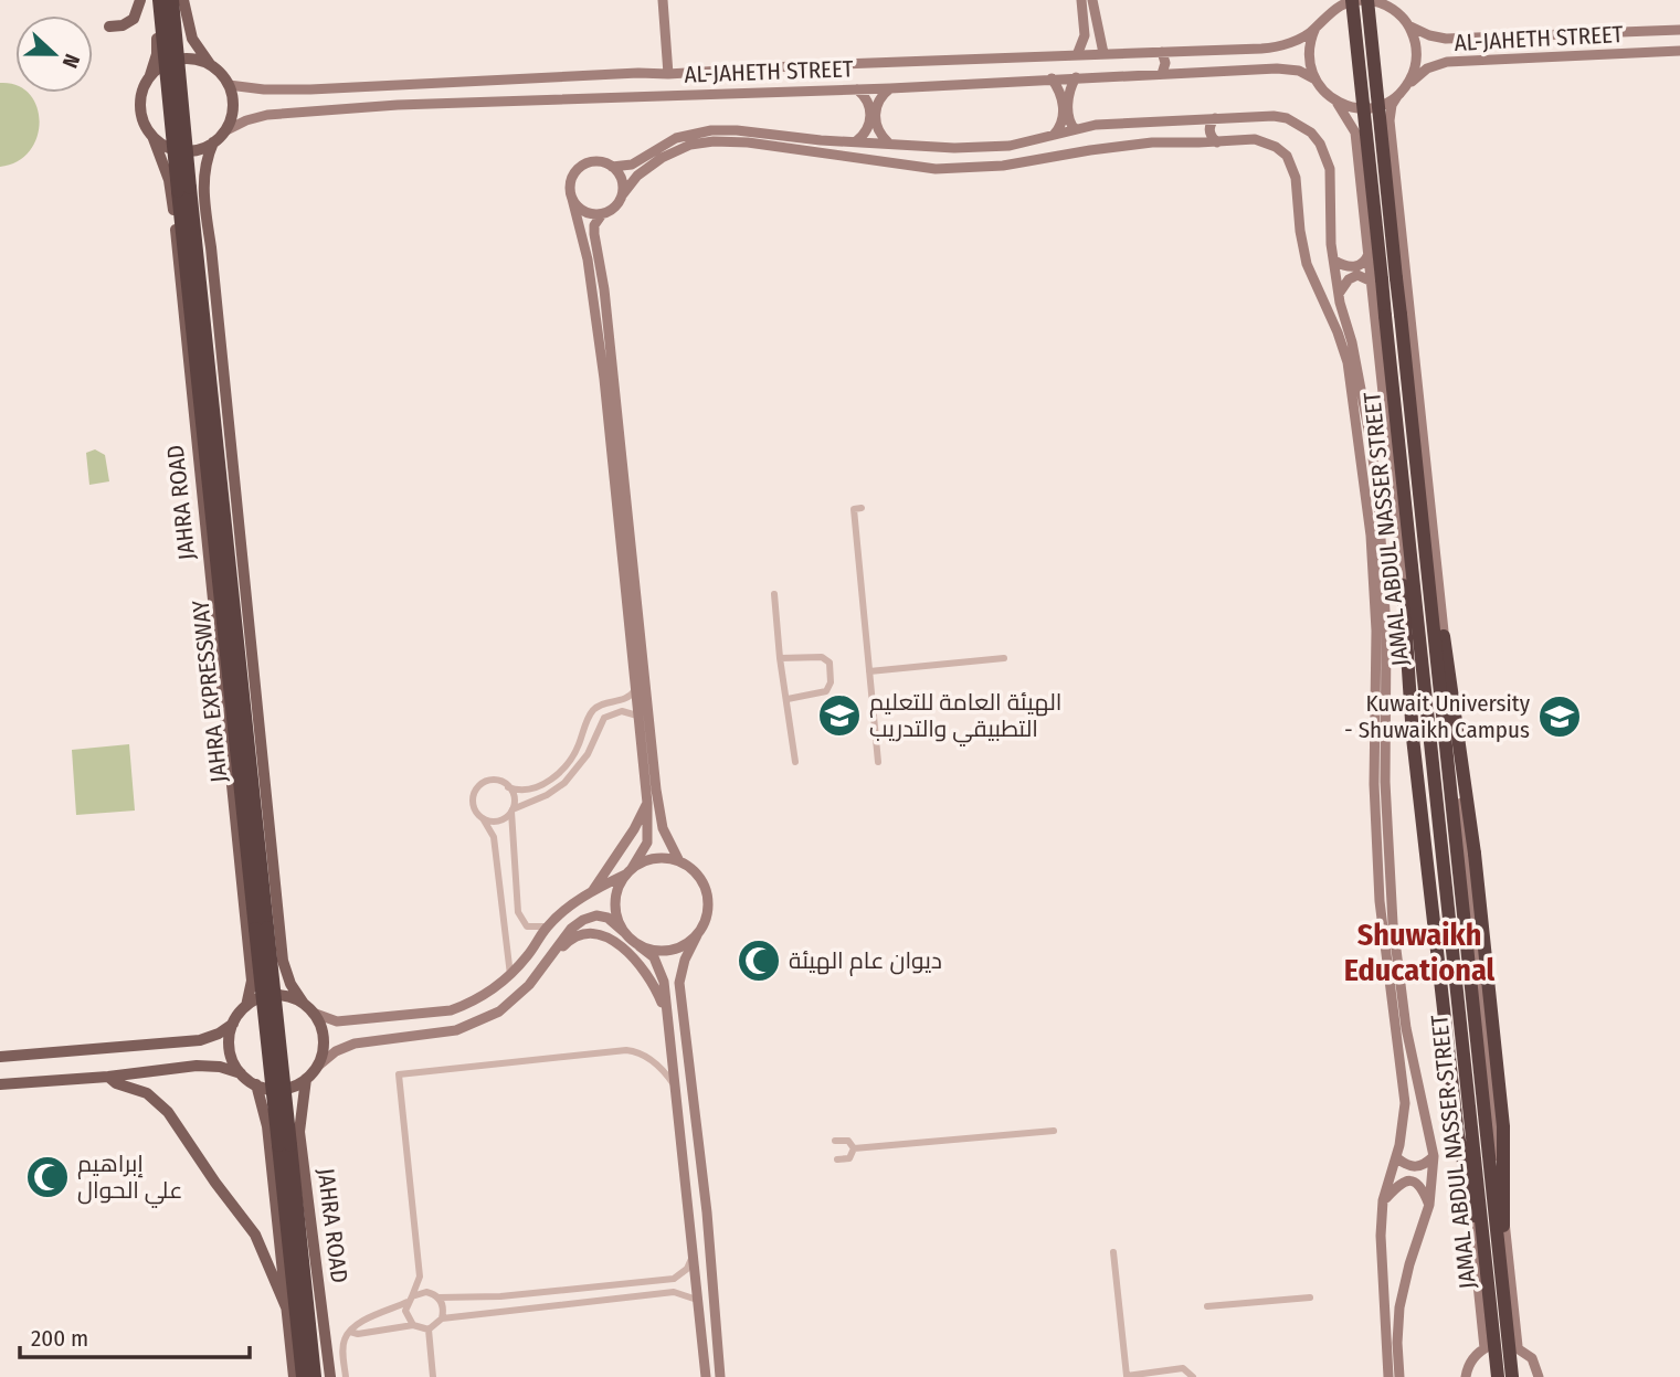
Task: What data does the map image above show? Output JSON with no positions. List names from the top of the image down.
{
  "streets": {
    "highway": ["JAMAL ABDUL NASSER STREET", "JAHRA EXPRESSWAY"],
    "main road": ["JAHRA ROAD"],
    "street": ["AL-JAHETH STREET"]
  },
  "crossings": [
    ["AL-JAHETH STREET", "JAHRA ROAD"]
  ],
  "districts": ["Shuwaikh Educational"],
  "places": {
    "school or university": ["الهيئة العامة للتعليم التطبيقي والتدريب", "Kuwait University - Shuwaikh Campus"],
    "mosque": ["ديوان عام الهيئة", "إبراهيم علي الحوال"]
  },
  "scale_bar": "200 m",
  "north": "right"
}
